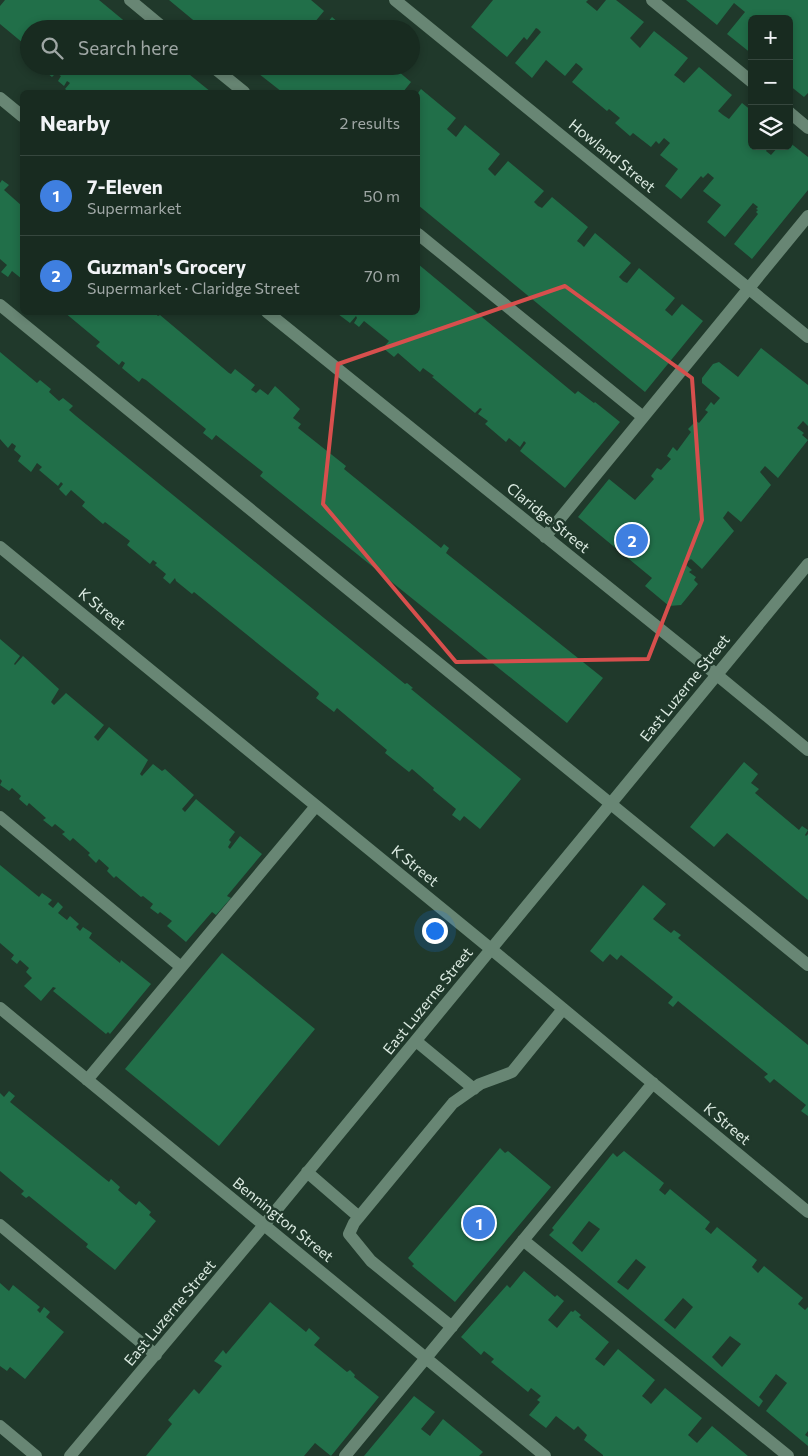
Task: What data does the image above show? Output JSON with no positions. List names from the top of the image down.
{
  "streets": {
    "street": [
      "Howland Street",
      "Claridge Street",
      "K Street",
      "East Luzerne Street",
      "Bennington Street"
    ]
  },
  "crossings": [
    ["Claridge Street", "East Luzerne Street"],
    ["K Street", "East Luzerne Street"],
    ["East Luzerne Street", "Bennington Street"]
  ],
  "page": {
    "map_buttons": ["+", "−"],
    "search": "Search here",
    "heading": ["Nearby", "2 results"],
    "list": [
      {
        "mark": "1",
        "name": "7-Eleven",
        "note": "Supermarket",
        "value": "50 m"
      },
      {
        "mark": "2",
        "name": "Guzman's Grocery",
        "note": "Supermarket · Claridge Street",
        "value": "70 m"
      }
    ],
    "pins": ["2", "1"]
  }
}
